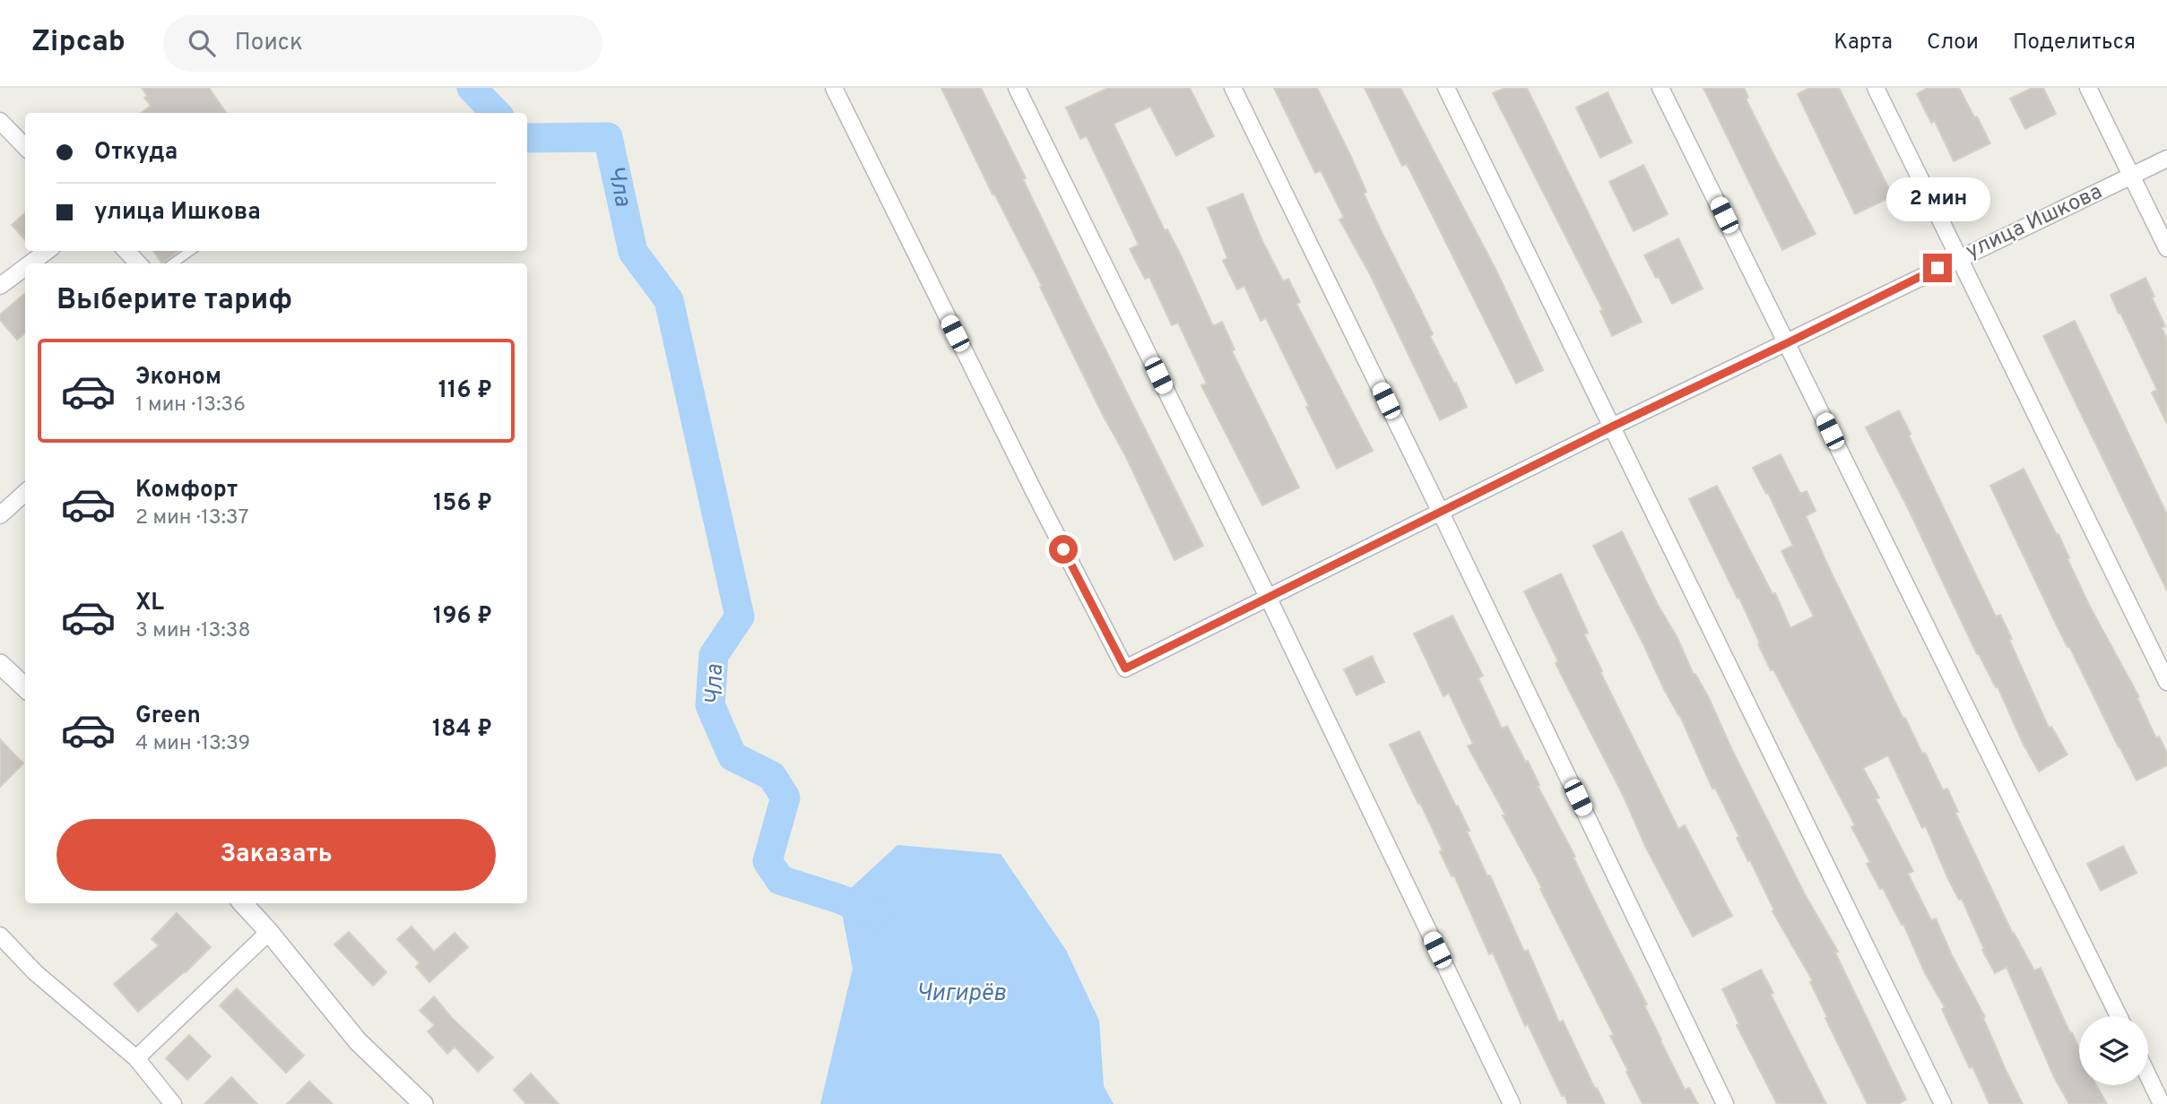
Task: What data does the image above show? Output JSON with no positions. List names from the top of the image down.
{
  "streets": {
    "street": ["улица Ишкова"]
  },
  "water": ["Чла", "Чигирёв"],
  "page": {
    "header": "Zipcab",
    "search": "Поиск",
    "nav": ["Карта", "Слои", "Поделиться"],
    "banner": ["Откуда", "улица Ишкова"],
    "bubble": "2 мин",
    "heading": "Выберите тариф",
    "list": [
      {
        "name": "Эконом",
        "note": "1 мин · 13:36",
        "value": "116 ₽"
      },
      {
        "name": "Комфорт",
        "note": "2 мин · 13:37",
        "value": "156 ₽"
      },
      {
        "name": "XL",
        "note": "3 мин · 13:38",
        "value": "196 ₽"
      },
      {
        "name": "Green",
        "note": "4 мин · 13:39",
        "value": "184 ₽"
      }
    ],
    "buttons": "Заказать"
  }
}
